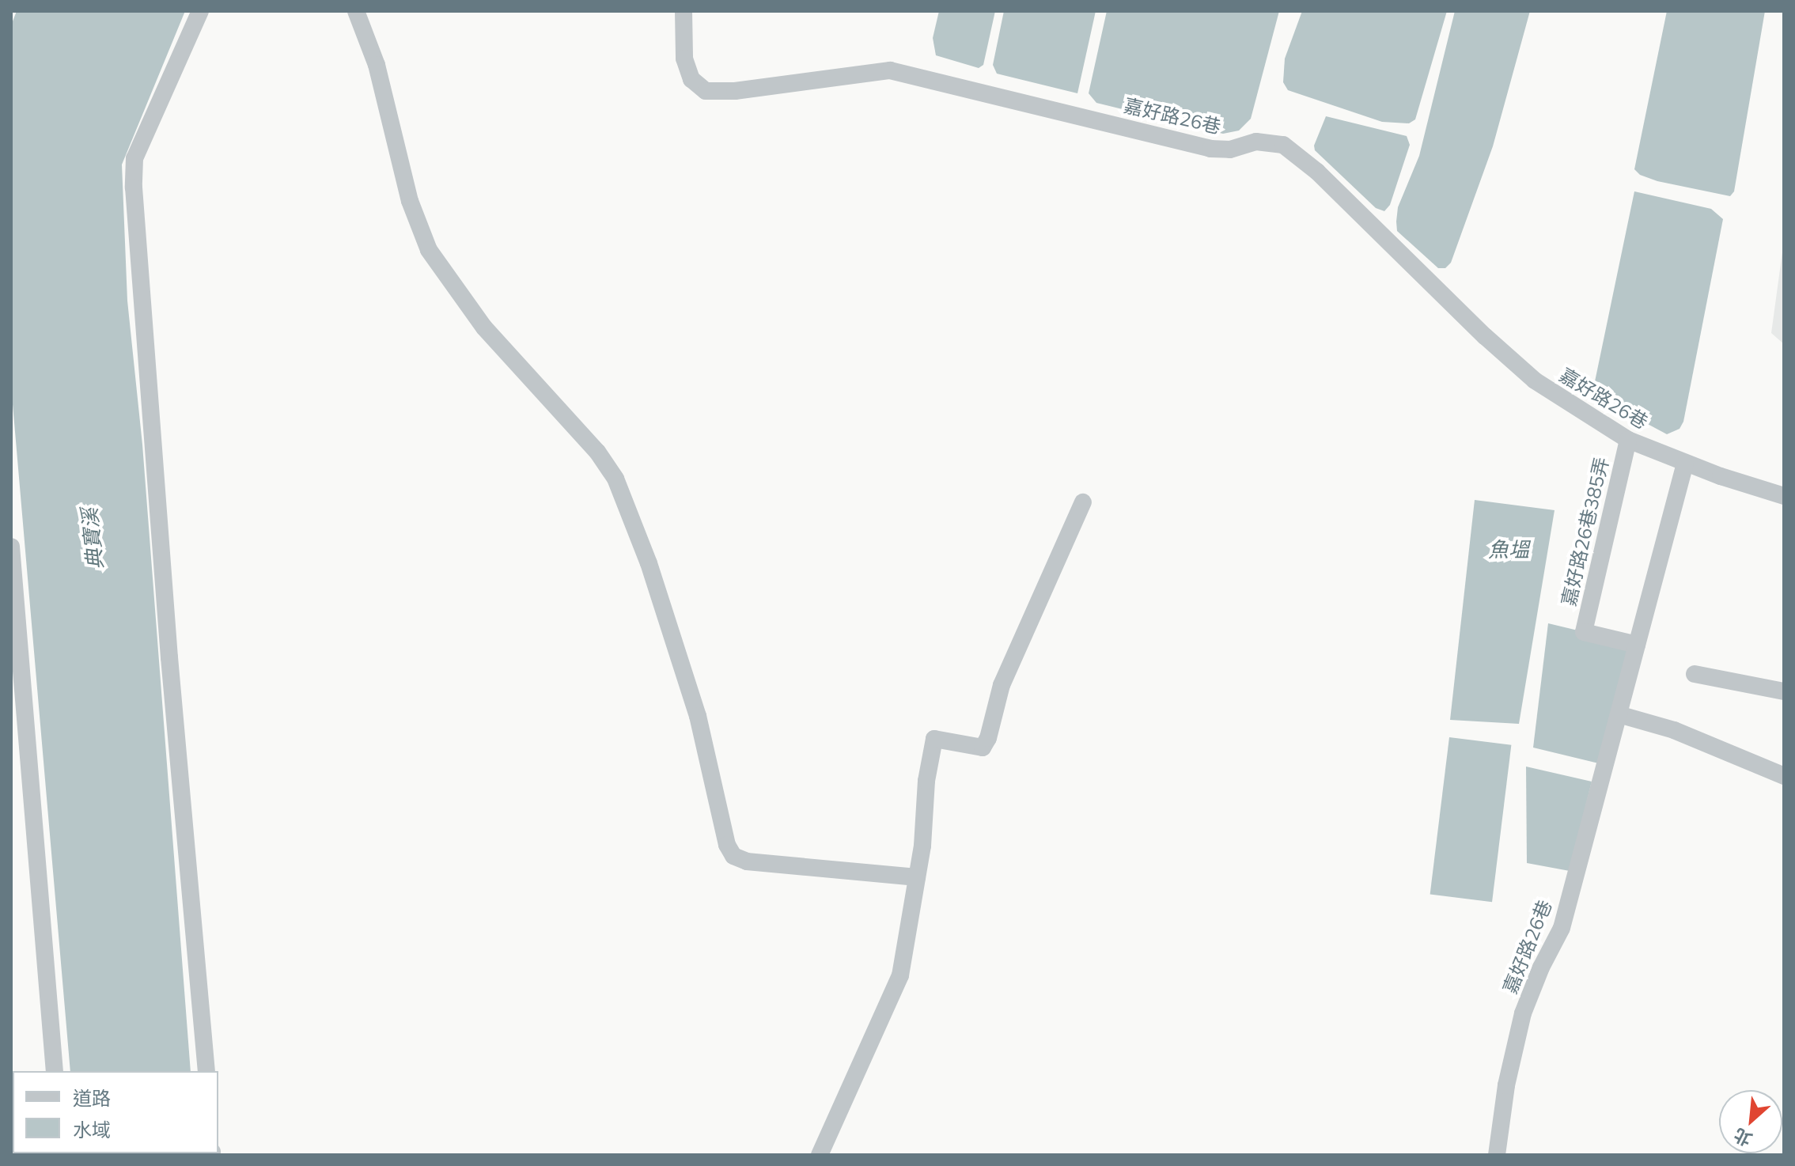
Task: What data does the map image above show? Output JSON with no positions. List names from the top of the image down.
{
  "streets": {
    "street": ["嘉好路26巷", "嘉好路26巷385弄"]
  },
  "crossings": [
    ["嘉好路26巷", "嘉好路26巷385弄"]
  ],
  "water": ["典寶溪", "魚塭"],
  "legend": ["道路", "水域"],
  "north": "bottom left"
}
